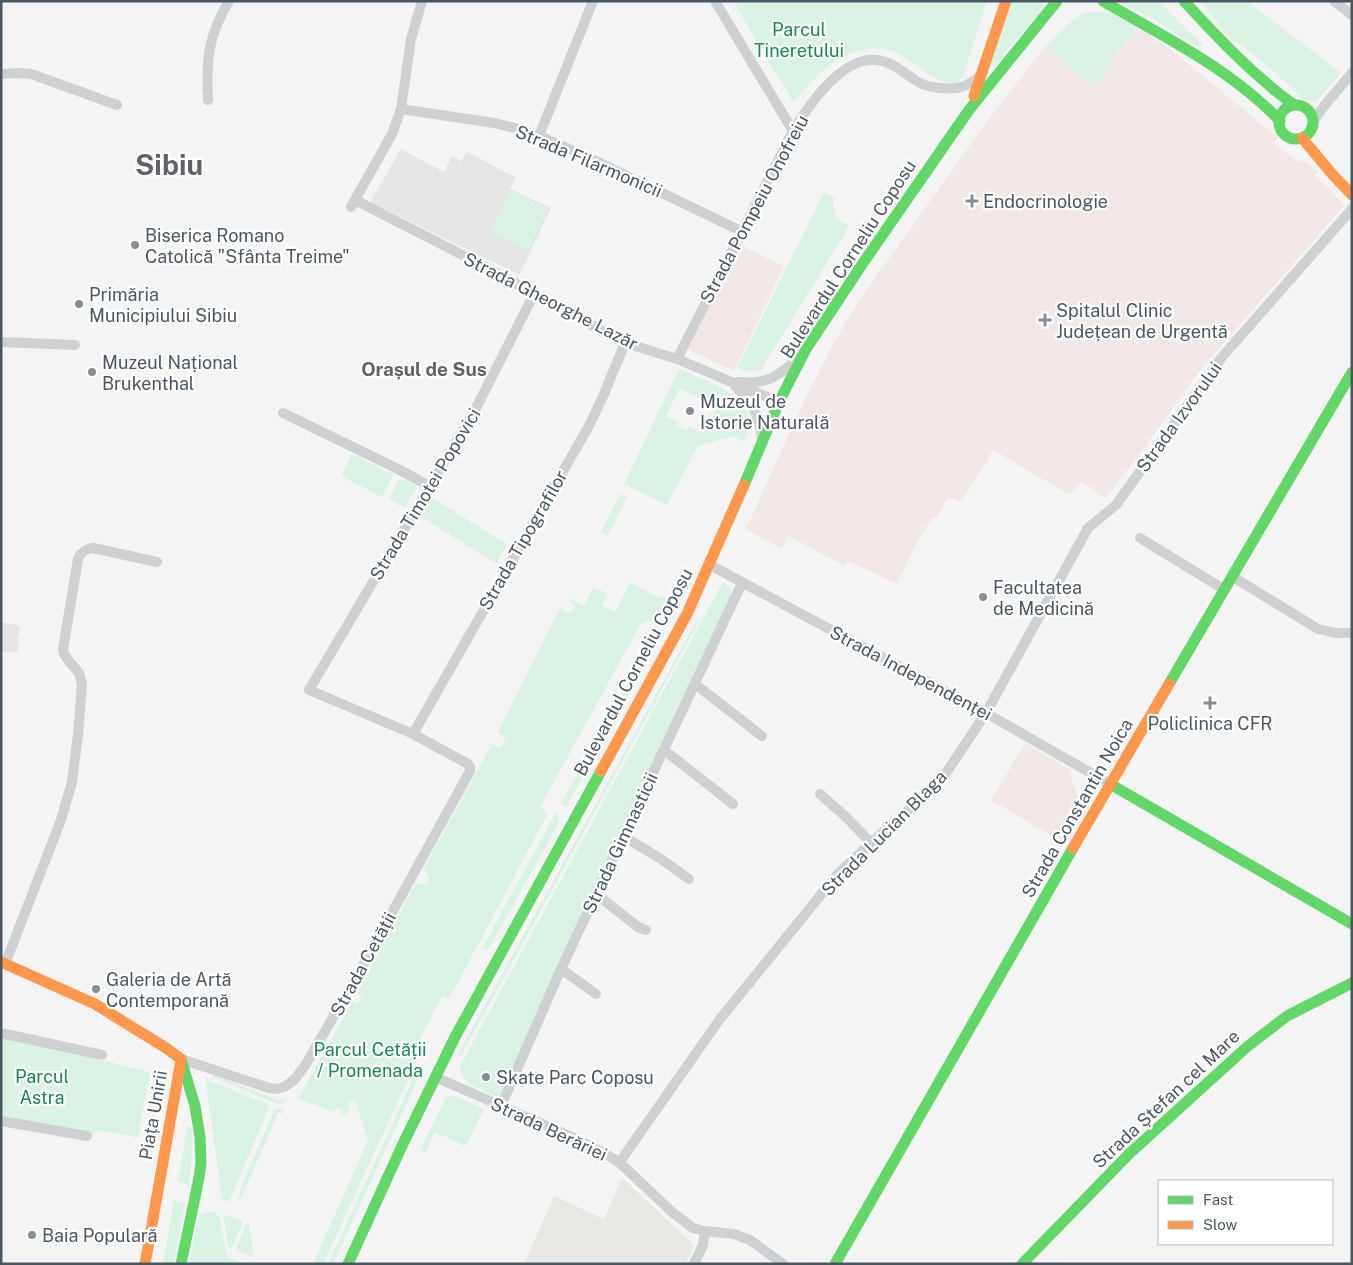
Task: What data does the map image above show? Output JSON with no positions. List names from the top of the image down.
{
  "streets": {
    "main road": [
      "Bulevardul Corneliu Coposu",
      "Strada Constantin Noica",
      "Strada Ștefan cel Mare",
      "Piața Unirii"
    ],
    "street": [
      "Strada Filarmonicii",
      "Strada Pompeiu Onofreiu",
      "Strada Gheorghe Lazăr",
      "Strada Izvorului",
      "Strada Timotei Popovici",
      "Strada Tipografilor",
      "Strada Independenței",
      "Strada Lucian Blaga",
      "Strada Gimnasticii",
      "Strada Cetății",
      "Strada Berăriei"
    ]
  },
  "crossings": [
    ["Strada Filarmonicii", "Strada Pompeiu Onofreiu"],
    ["Strada Filarmonicii", "Strada Gheorghe Lazăr"],
    ["Strada Pompeiu Onofreiu", "Bulevardul Corneliu Coposu"],
    ["Strada Pompeiu Onofreiu", "Strada Gheorghe Lazăr"],
    ["Bulevardul Corneliu Coposu", "Strada Gheorghe Lazăr"],
    ["Bulevardul Corneliu Coposu", "Strada Independenței"],
    ["Bulevardul Corneliu Coposu", "Strada Berăriei"],
    ["Strada Gheorghe Lazăr", "Strada Timotei Popovici"],
    ["Strada Gheorghe Lazăr", "Strada Tipografilor"],
    ["Strada Izvorului", "Strada Lucian Blaga"],
    ["Strada Timotei Popovici", "Strada Tipografilor"],
    ["Strada Timotei Popovici", "Strada Cetății"],
    ["Strada Tipografilor", "Strada Cetății"],
    ["Strada Independenței", "Strada Constantin Noica"],
    ["Strada Independenței", "Strada Lucian Blaga"],
    ["Strada Independenței", "Strada Gimnasticii"],
    ["Strada Lucian Blaga", "Strada Berăriei"],
    ["Strada Gimnasticii", "Strada Berăriei"],
    ["Strada Cetății", "Piața Unirii"]
  ],
  "districts": ["Sibiu", "Orașul de Sus"],
  "parks": ["Parcul Tineretului", "Parcul Cetății / Promenada", "Parcul Astra"],
  "places": {
    "health": ["Endocrinologie", "Spitalul Clinic Județean de Urgentă", "Policlinica CFR"],
    "other": [
      "Biserica Romano Catolică \"Sfânta Treime\"",
      "Primăria Municipiului Sibiu",
      "Muzeul Național Brukenthal",
      "Muzeul de Istorie Naturală",
      "Facultatea de Medicină",
      "Galeria de Artă Contemporană",
      "Skate Parc Coposu",
      "Baia Populară"
    ]
  },
  "legend": ["Fast", "Slow"]
}
